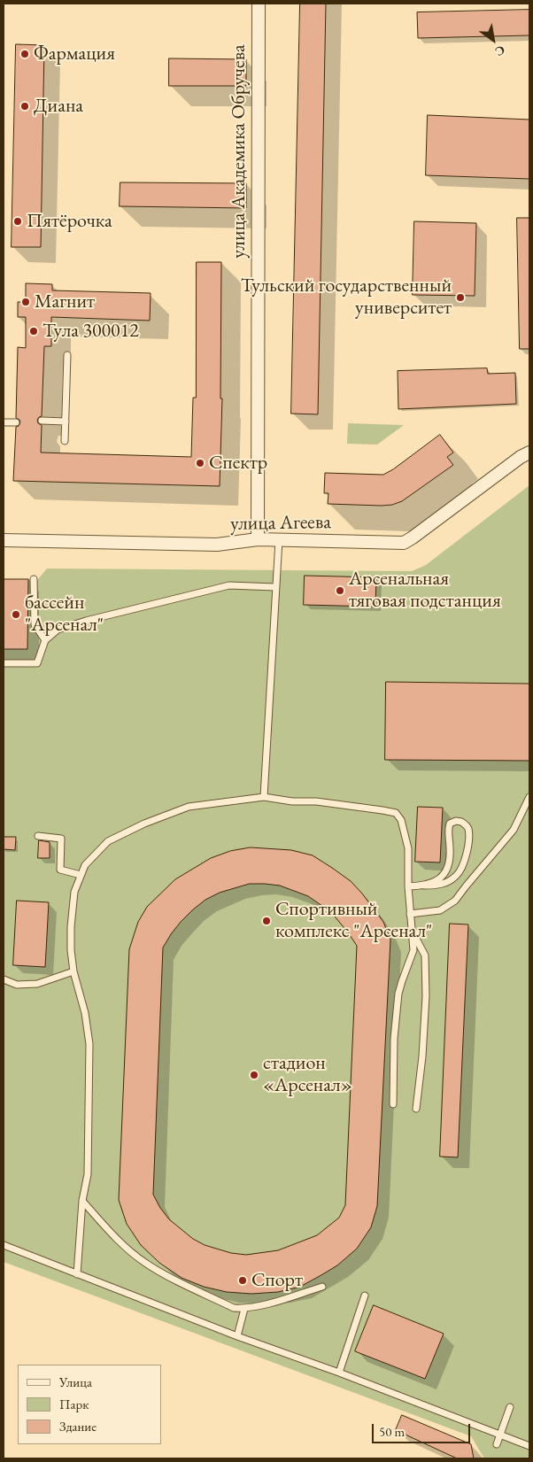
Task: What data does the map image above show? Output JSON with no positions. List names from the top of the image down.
{
  "streets": {
    "street": ["улица Академика Обручева", "улица Агеева"]
  },
  "crossings": [
    ["улица Академика Обручева", "улица Агеева"]
  ],
  "places": [
    "Фармация",
    "Диана",
    "Пятёрочка",
    "Тульский государственный университет",
    "Магнит",
    "Тула 300012",
    "Спектр",
    "Арсенальная тяговая подстанция",
    "бассейн \"Арсенал\"",
    "Спортивный комплекс \"Арсенал\"",
    "стадион «Арсенал»",
    "Спорт"
  ],
  "legend": ["Улица", "Парк", "Здание"],
  "scale_bar": "50 m",
  "north": "bottom right"
}
